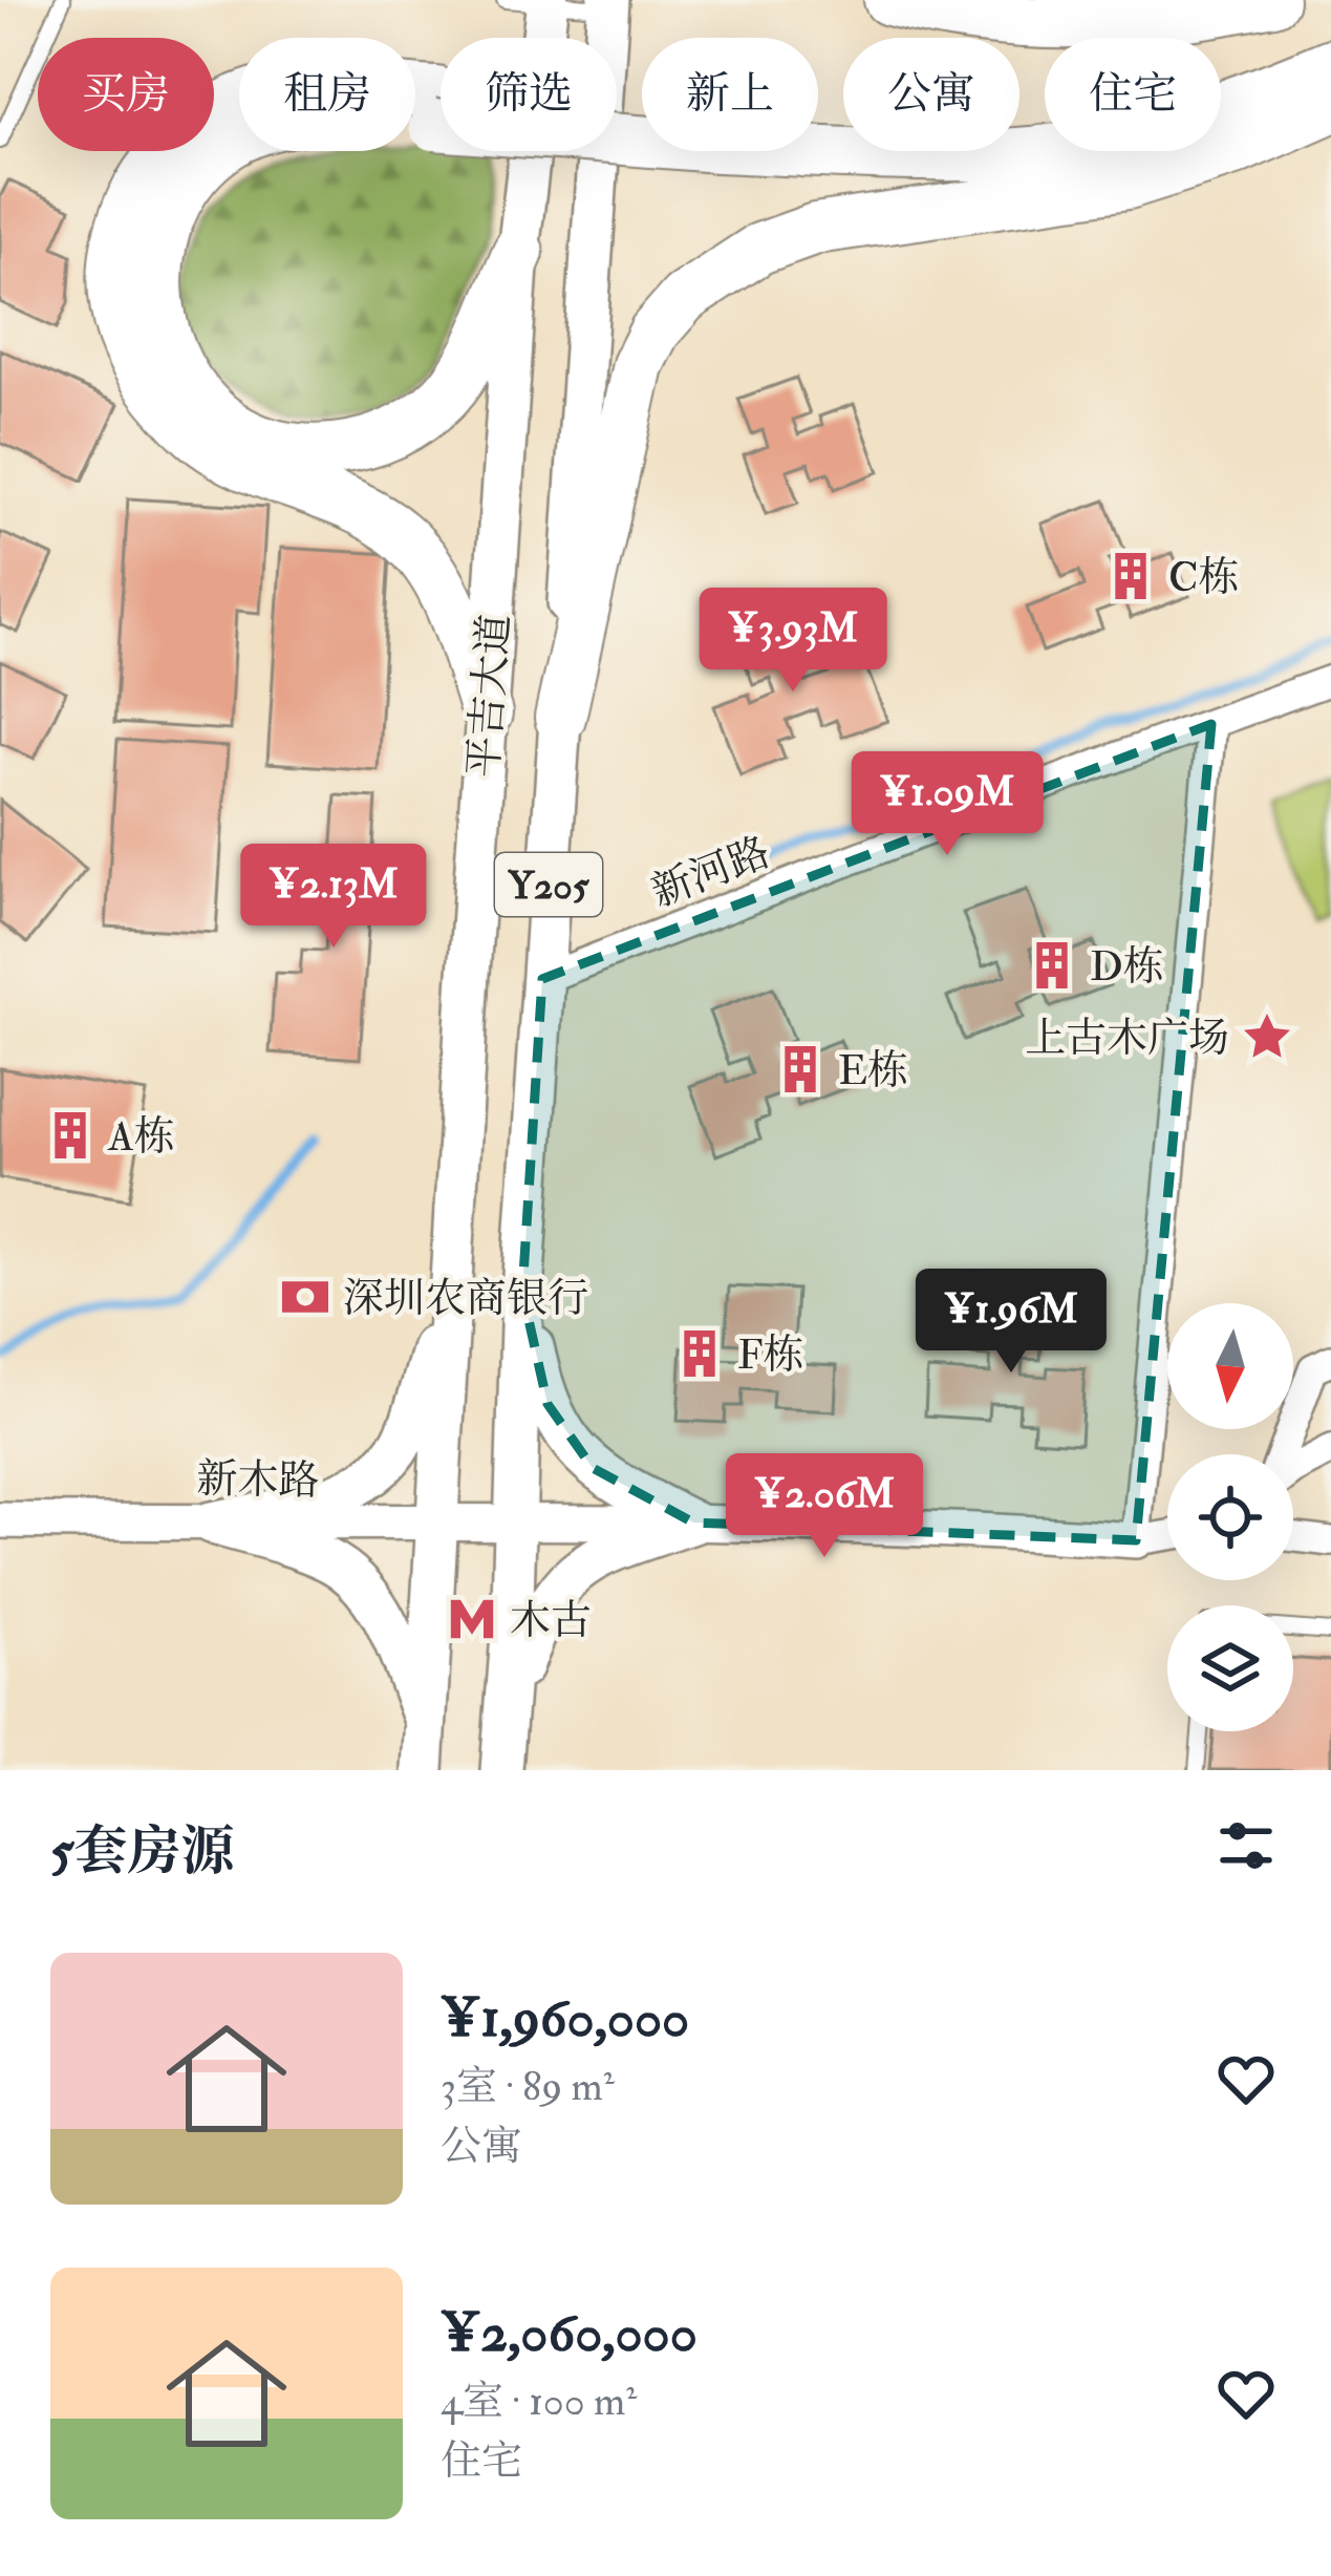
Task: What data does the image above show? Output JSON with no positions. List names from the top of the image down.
{
  "streets": {
    "main road": ["平吉大道", "Y205"],
    "street": ["新河路", "新木路"]
  },
  "crossings": [
    ["平吉大道", "新河路"],
    ["平吉大道", "新木路"]
  ],
  "places": {
    "building": [
      "C栋",
      "D栋",
      "E栋",
      "A栋",
      "F栋"
    ],
    "place": ["上古木广场"],
    "bank": ["深圳农商银行"],
    "metro station": ["木古"]
  },
  "north": "bottom",
  "page": {
    "chip": [
      "买房",
      "租房",
      "筛选",
      "新上",
      "公寓",
      "住宅"
    ],
    "price": [
      "¥3.93M",
      "¥1.09M",
      "¥2.13M",
      "¥1.96M",
      "¥2.06M"
    ],
    "heading": "5套房源",
    "list": [
      {
        "name": "¥1,960,000",
        "note": "3室 · 89 m² · 公寓"
      },
      {
        "name": "¥2,060,000",
        "note": "4室 · 100 m² · 住宅"
      }
    ]
  }
}
